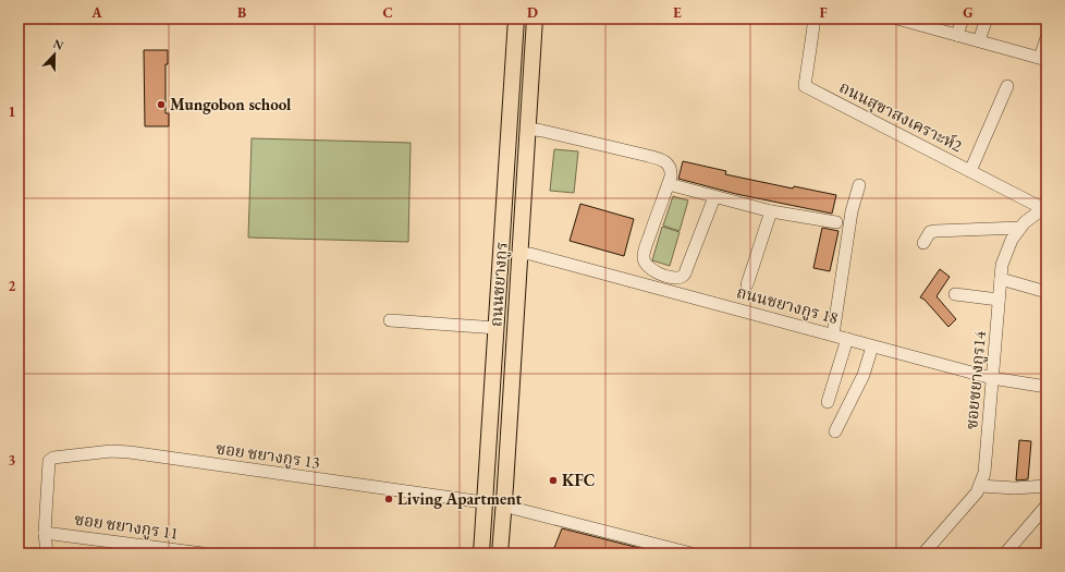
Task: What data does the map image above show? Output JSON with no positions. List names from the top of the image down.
{
  "streets": {
    "main road": ["ถนนชยางกูร"],
    "street": [
      "ถนนสุขาสงเคราะห์2",
      "ถนนชยางกูร 18",
      "ซอยชยางกูร14",
      "ซอย ชยางกูร 13",
      "ซอย ชยางกูร 11"
    ]
  },
  "crossings": [
    ["ถนนสุขาสงเคราะห์2", "ซอยชยางกูร14"],
    ["ถนนชยางกูร", "ถนนชยางกูร 18"],
    ["ถนนชยางกูร", "ซอย ชยางกูร 13"],
    ["ถนนชยางกูร 18", "ซอยชยางกูร14"],
    ["ซอย ชยางกูร 13", "ซอย ชยางกูร 11"]
  ],
  "places": ["Mungobon school", "KFC", "Living Apartment"],
  "north": "top",
  "grid": {
    "columns": [
      "A",
      "B",
      "C",
      "D",
      "E",
      "F",
      "G"
    ],
    "rows": ["1", "2", "3"]
  }
}
